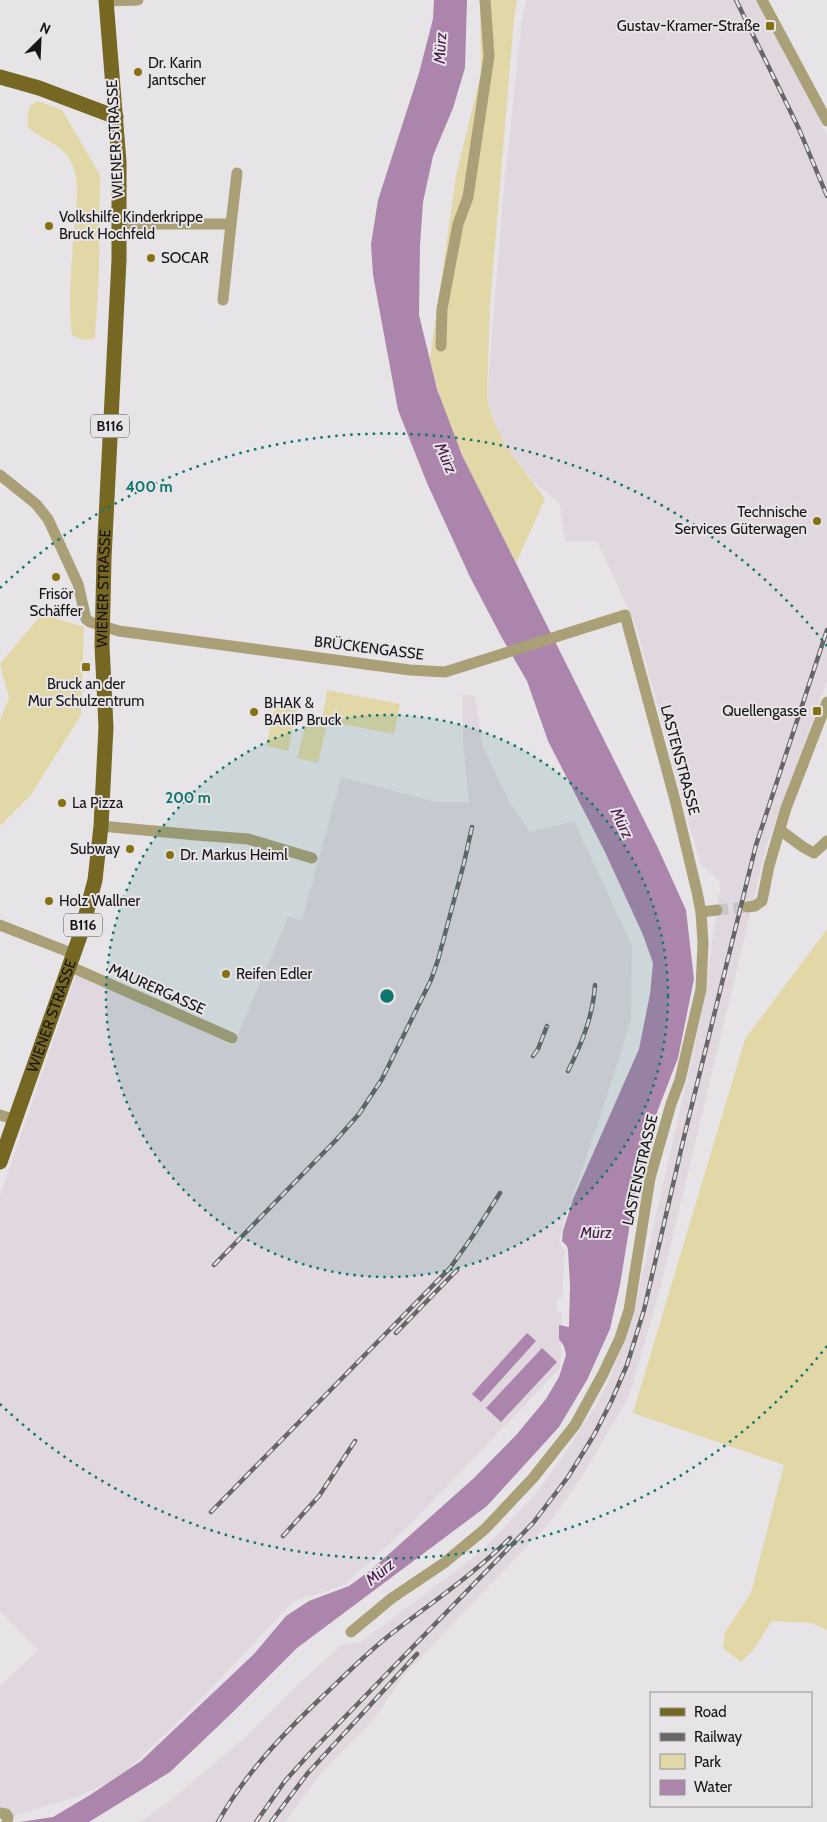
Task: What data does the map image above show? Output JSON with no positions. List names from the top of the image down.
{
  "streets": {
    "main road": ["WIENER STRASSE", "B116"],
    "street": ["BRÜCKENGASSE", "LASTENSTRASSE", "MAURERGASSE"]
  },
  "crossings": [
    ["WIENER STRASSE", "BRÜCKENGASSE"],
    ["WIENER STRASSE", "MAURERGASSE"],
    ["BRÜCKENGASSE", "LASTENSTRASSE"]
  ],
  "water": ["Mürz"],
  "places": {
    "transit": ["Gustav-Kramer-Straße", "Bruck an der Mur Schulzentrum", "Quellengasse"],
    "other": [
      "Dr. Karin Jantscher",
      "Volkshilfe Kinderkrippe Bruck Hochfeld",
      "SOCAR",
      "Technische Services Güterwagen",
      "Frisör Schäffer",
      "BHAK & BAKIP Bruck",
      "La Pizza",
      "Subway",
      "Dr. Markus Heiml",
      "Holz Wallner",
      "Reifen Edler"
    ]
  },
  "legend": [
    "Road",
    "Railway",
    "Park",
    "Water"
  ],
  "north": "top right",
  "rings": ["400 m", "200 m"]
}
